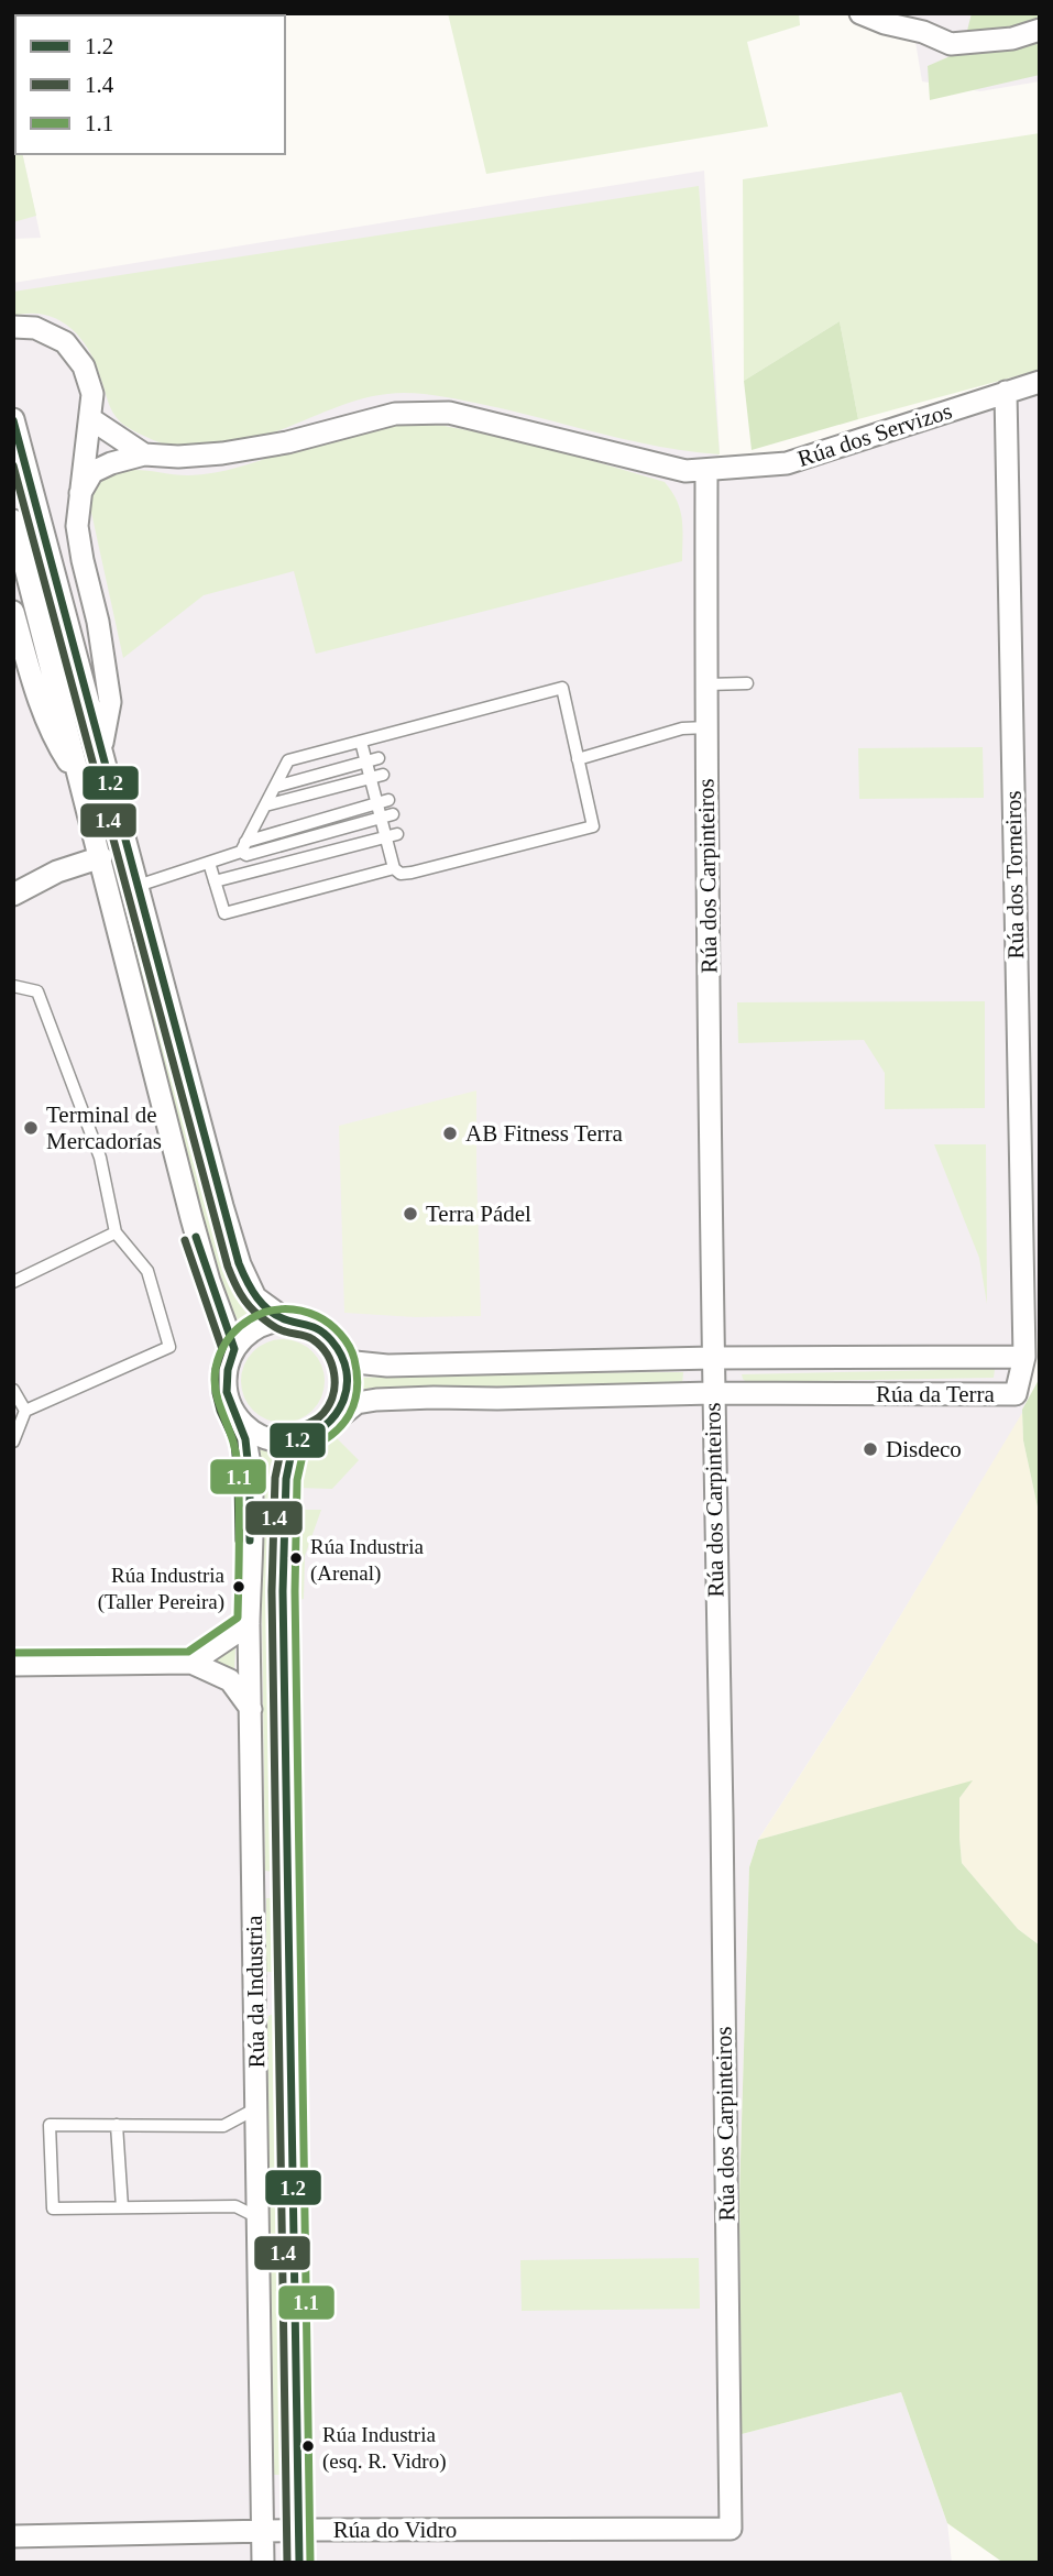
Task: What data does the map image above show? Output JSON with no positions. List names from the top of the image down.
{
  "streets": {
    "street": [
      "Rúa dos Servizos",
      "Rúa dos Torneiros",
      "Rúa dos Carpinteiros",
      "Rúa da Terra",
      "Rúa da Industria",
      "Rúa do Vidro"
    ]
  },
  "crossings": [
    ["Rúa dos Servizos", "Rúa dos Torneiros"],
    ["Rúa dos Servizos", "Rúa dos Carpinteiros"],
    ["Rúa dos Torneiros", "Rúa da Terra"],
    ["Rúa dos Carpinteiros", "Rúa da Terra"],
    ["Rúa dos Carpinteiros", "Rúa do Vidro"],
    ["Rúa da Terra", "Rúa da Industria"],
    ["Rúa da Industria", "Rúa do Vidro"]
  ],
  "places": [
    "Terminal de Mercadorías",
    "AB Fitness Terra",
    "Terra Pádel",
    "Disdeco",
    "Rúa Industria (Arenal)",
    "Rúa Industria (Taller Pereira)",
    "Rúa Industria (esq. R. Vidro)"
  ],
  "lines": ["transit line 1.2", "transit line 1.4", "transit line 1.1"],
  "legend": ["1.2", "1.4", "1.1"]
}
